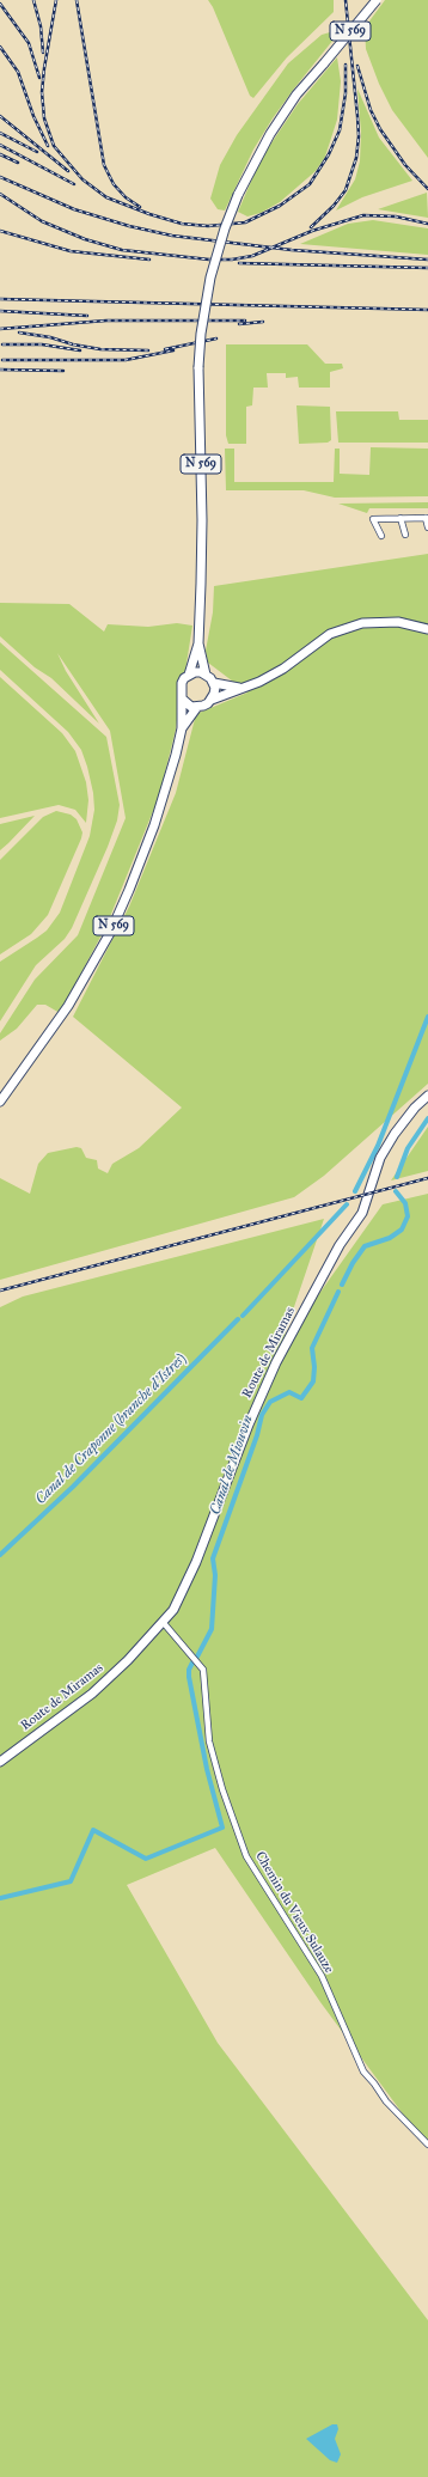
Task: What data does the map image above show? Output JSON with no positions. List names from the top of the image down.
{
  "streets": {
    "main road": ["N 569", "Route de Miramas"],
    "street": ["Chemin du Vieux Sulauze"]
  },
  "crossings": [
    ["Route de Miramas", "Chemin du Vieux Sulauze"]
  ],
  "water": ["Canal de Craponne (branche d'Istres)", "Canal de Miouvin"]
}
